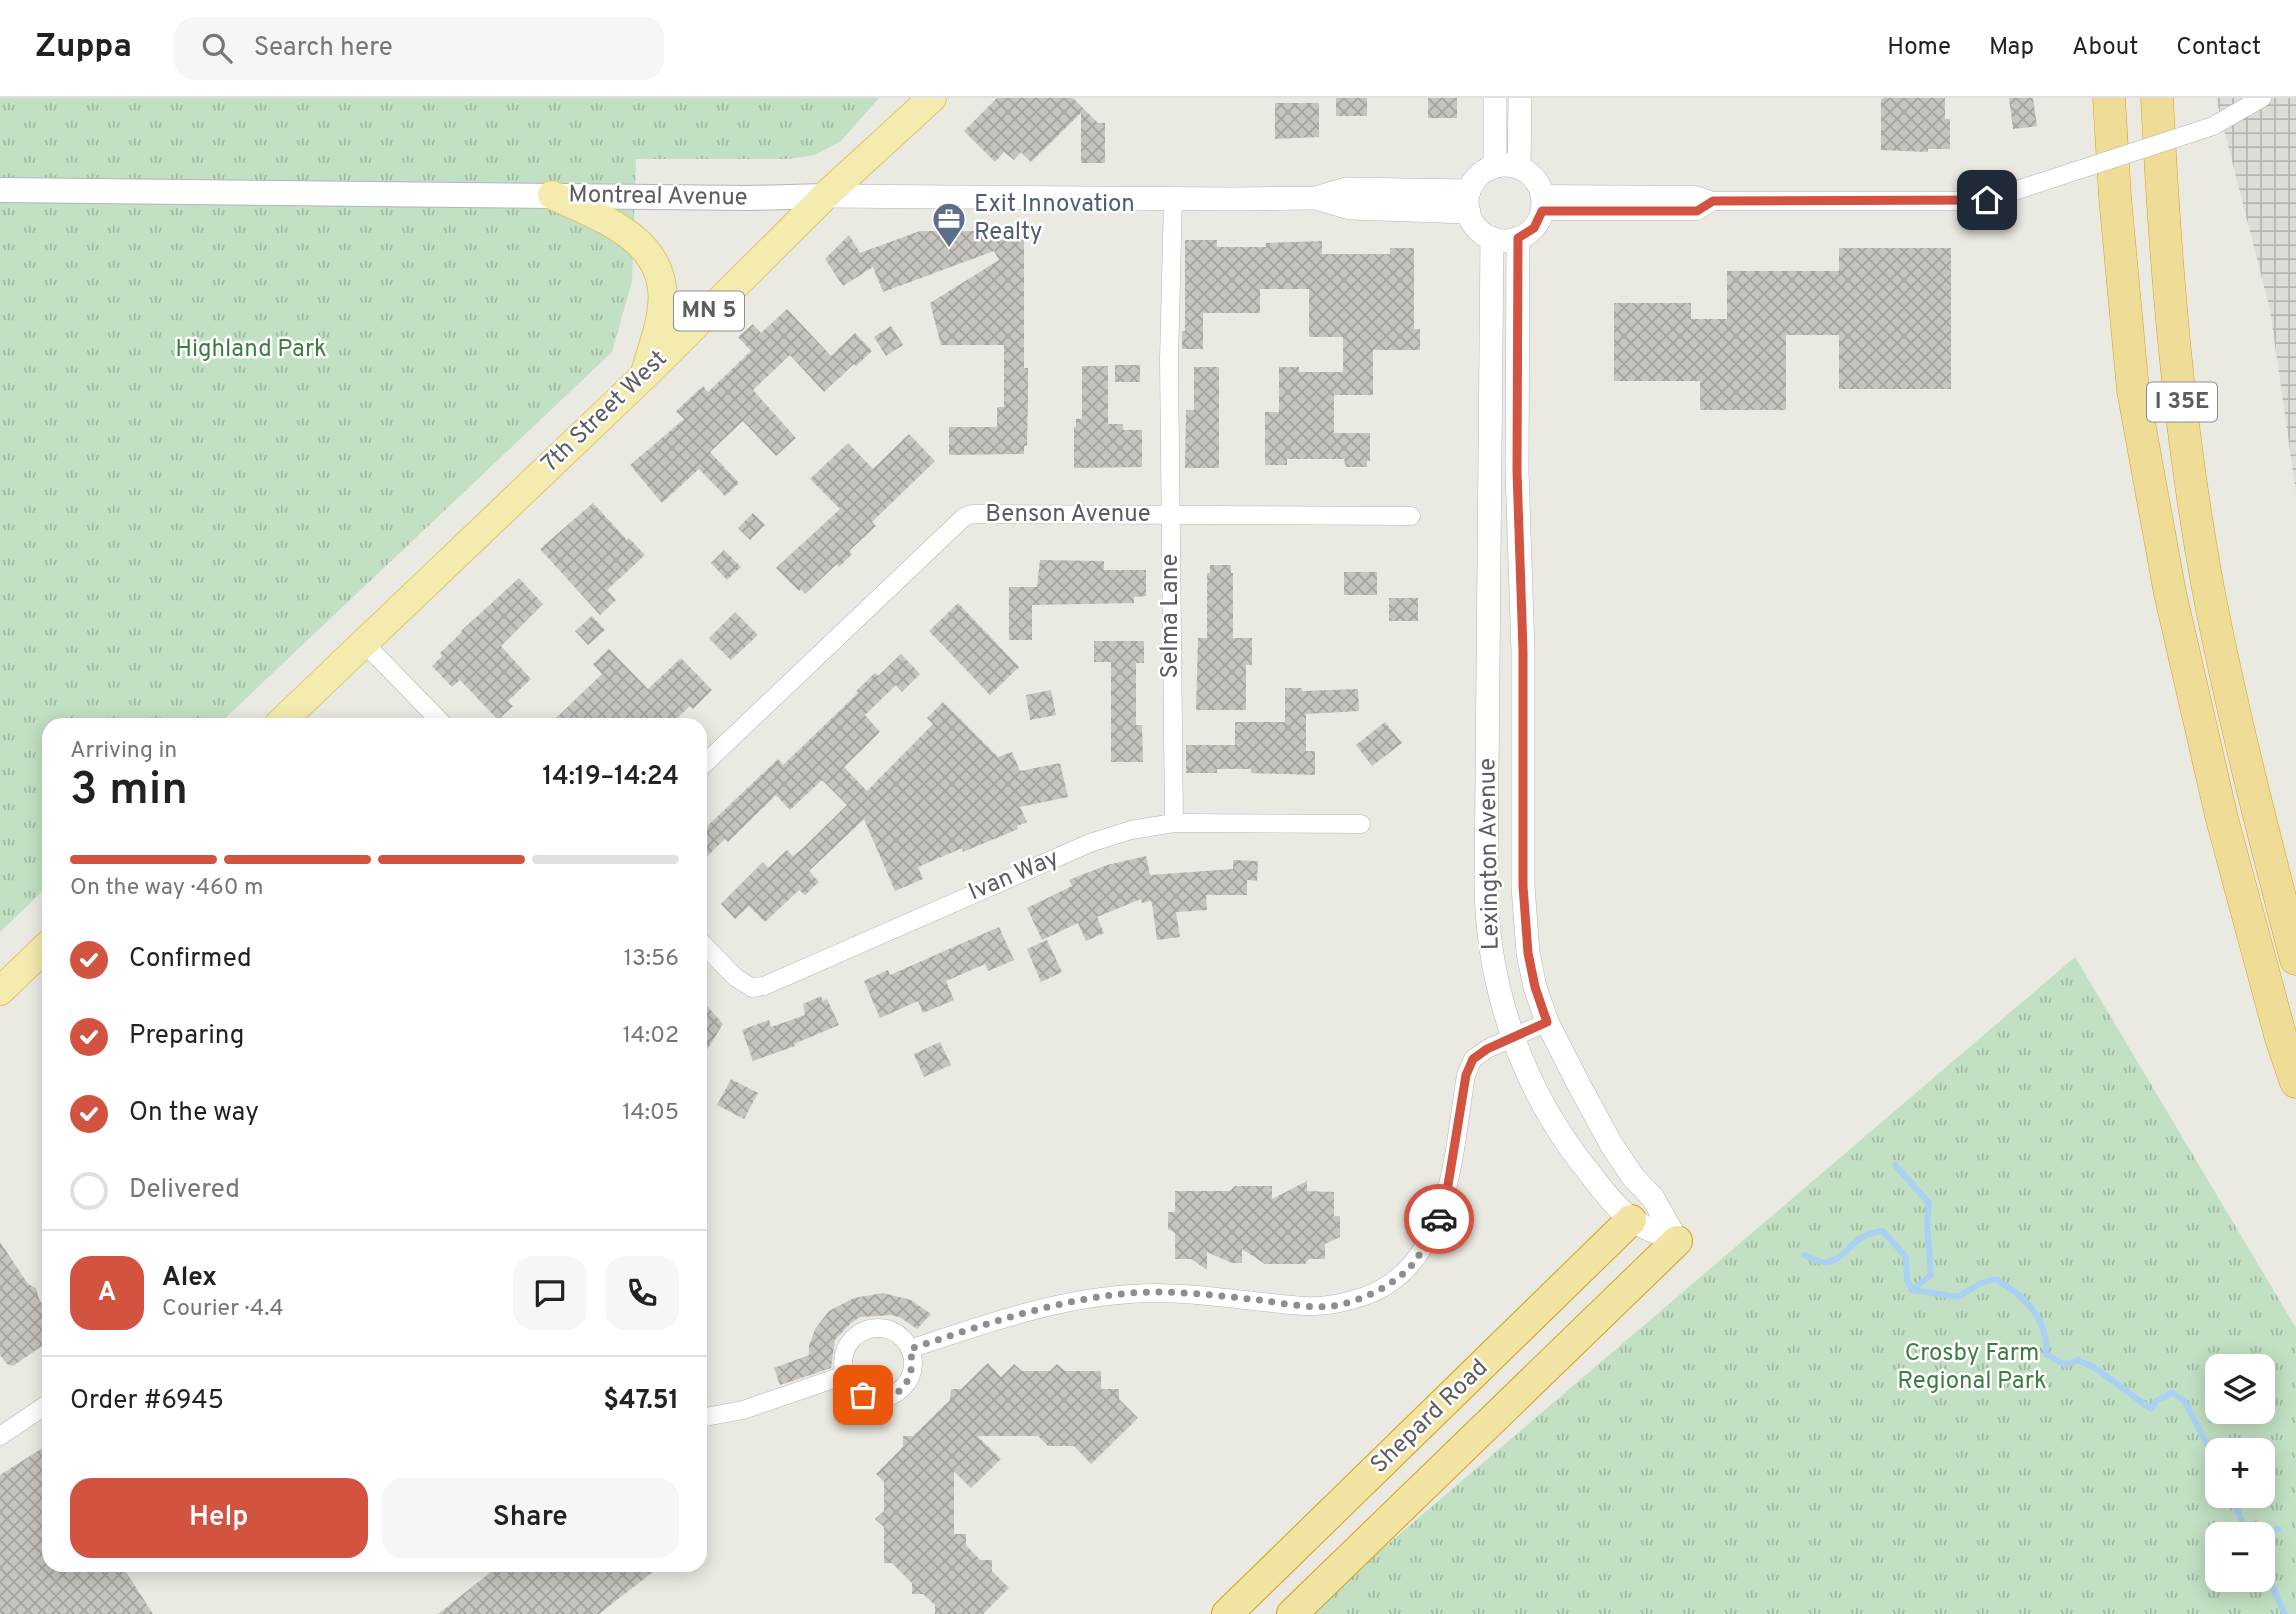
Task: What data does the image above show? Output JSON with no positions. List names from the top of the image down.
{
  "streets": {
    "highway": ["I 35E", "Shepard Road"],
    "main road": ["Montreal Avenue", "MN 5", "7th Street West"],
    "street": [
      "Benson Avenue",
      "Selma Lane",
      "Lexington Avenue",
      "Ivan Way"
    ]
  },
  "crossings": [
    ["Montreal Avenue", "7th Street West"],
    ["Montreal Avenue", "Selma Lane"],
    ["Montreal Avenue", "Lexington Avenue"],
    ["Benson Avenue", "Selma Lane"],
    ["Selma Lane", "Ivan Way"],
    ["Lexington Avenue", "Shepard Road"]
  ],
  "parks": ["Highland Park", "Crosby Farm Regional Park"],
  "places": {
    "office": ["Exit Innovation Realty"]
  },
  "page": {
    "header": "Zuppa",
    "search": "Search here",
    "nav": [
      "Home",
      "Map",
      "About",
      "Contact"
    ],
    "heading": ["3 min", "Arriving in", "14:19–14:24"],
    "panel": [
      "Alex",
      "Courier · 4.4",
      "Order #6945",
      "$47.51"
    ],
    "bar": "On the way · 460 m",
    "list": [
      ["Confirmed", "13:56"],
      ["Preparing", "14:02"],
      ["On the way", "14:05"],
      "Delivered"
    ],
    "round": "A",
    "map_buttons": ["+", "−"],
    "buttons": ["Help", "Share"]
  }
}
